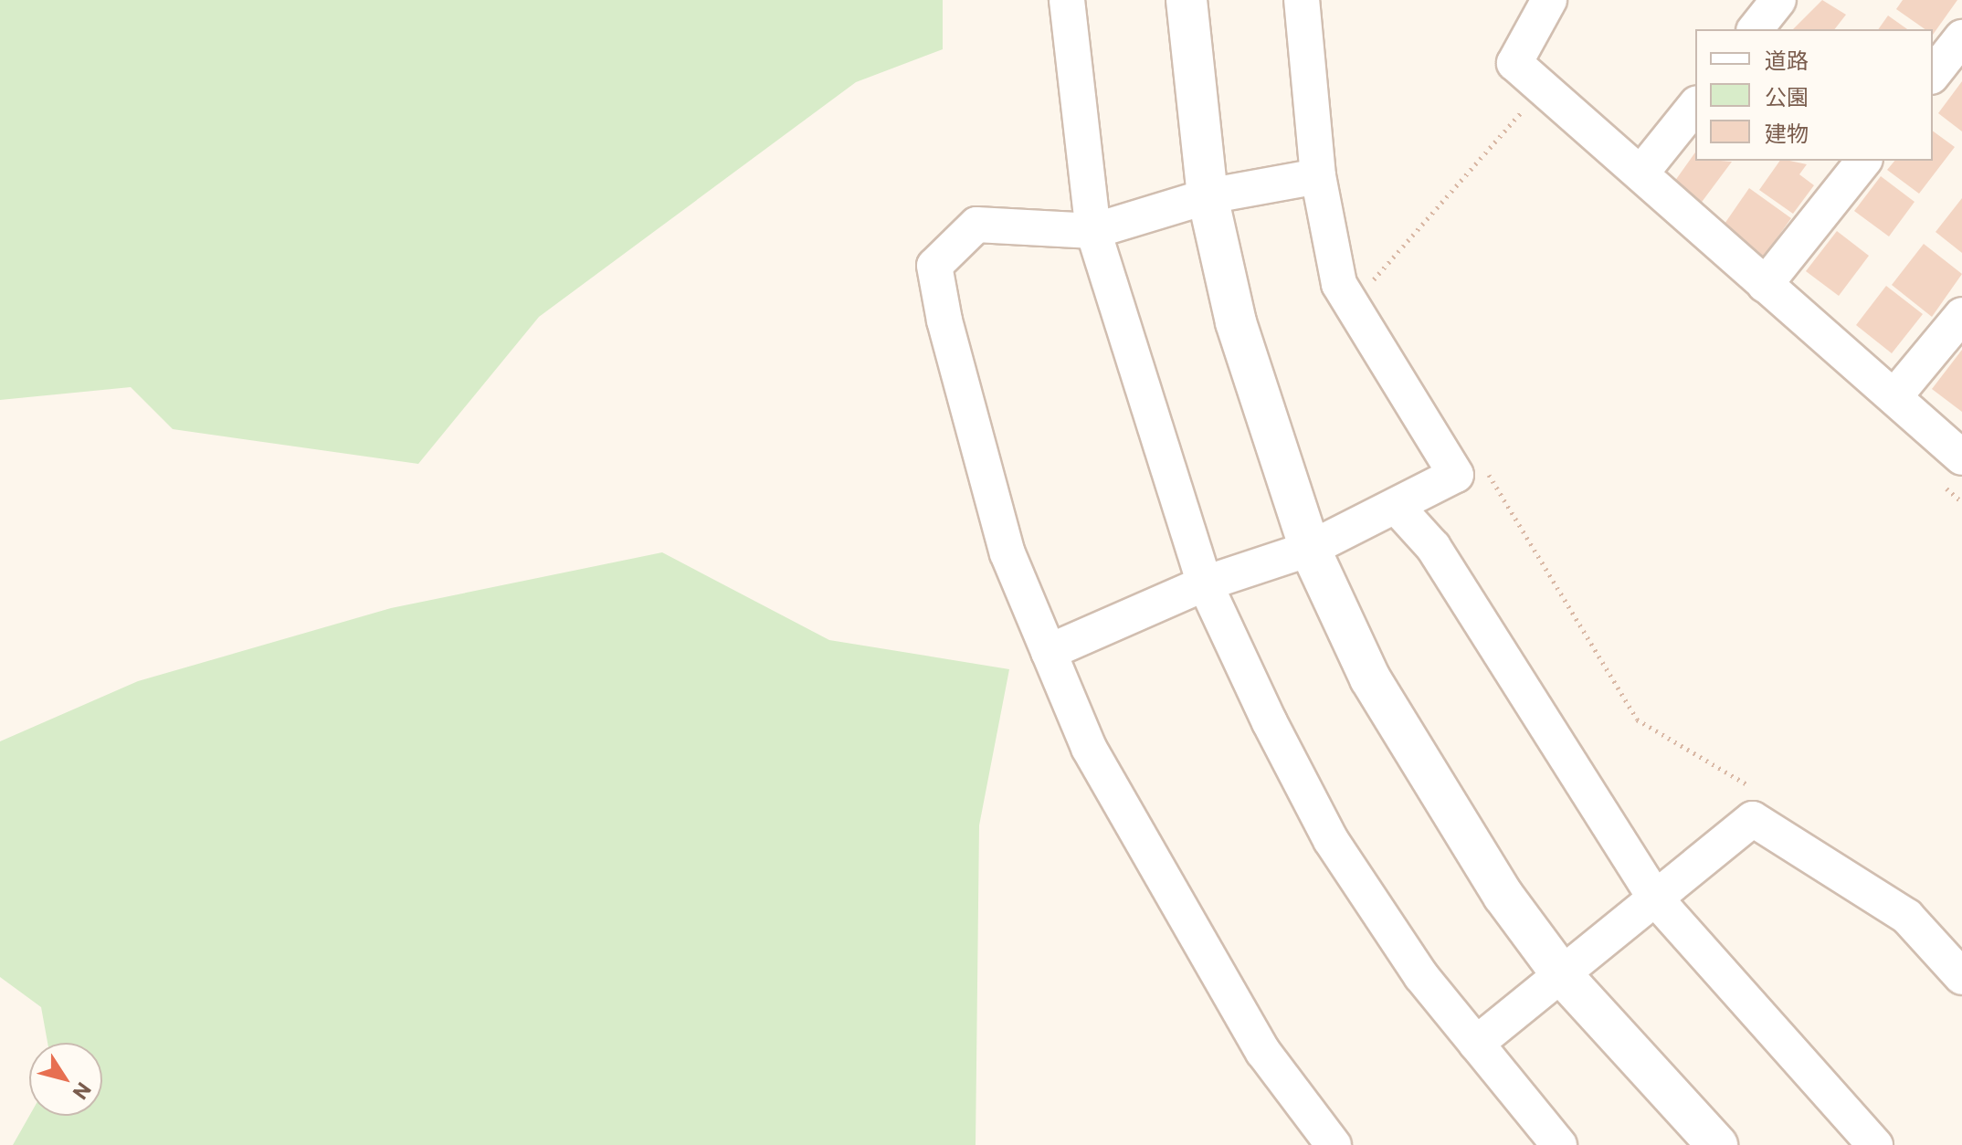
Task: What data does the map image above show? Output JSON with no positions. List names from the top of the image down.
{
  "legend": ["道路", "公園", "建物"],
  "north": "bottom right"
}
